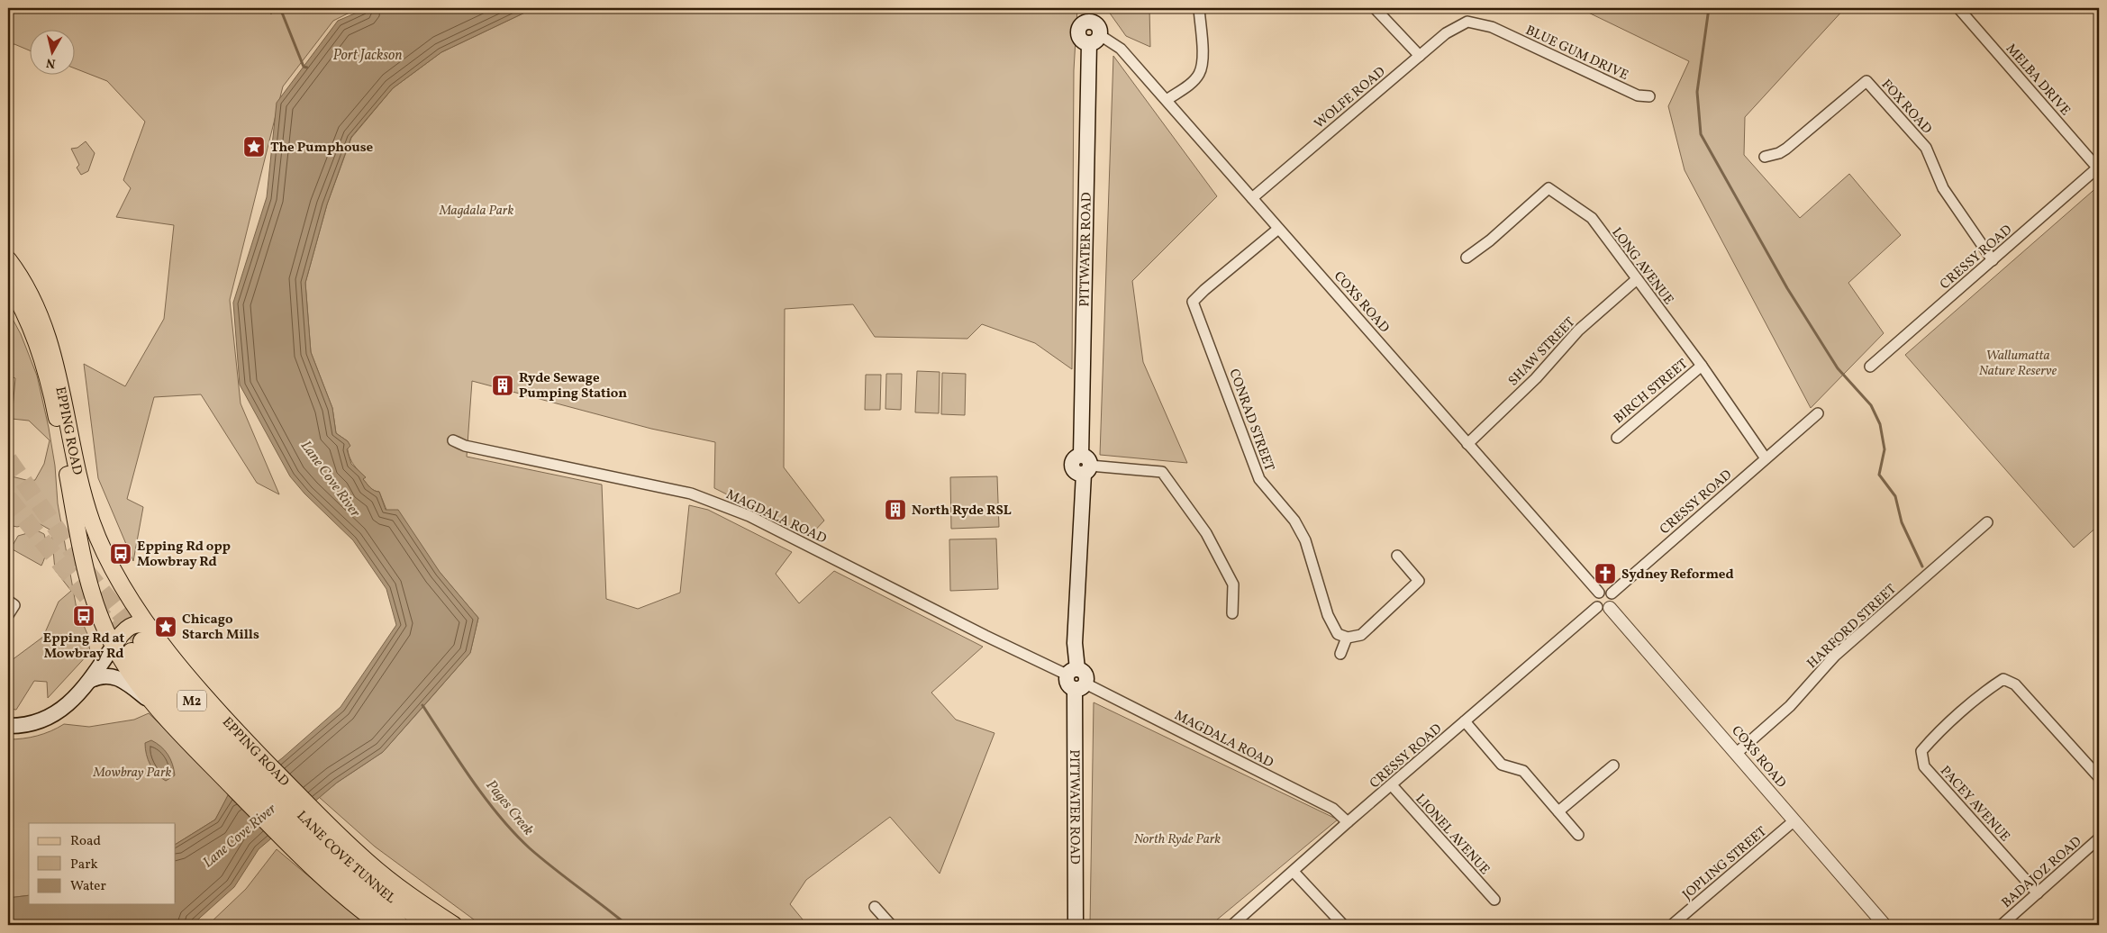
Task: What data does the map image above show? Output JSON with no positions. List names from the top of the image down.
{
  "streets": {
    "highway": ["M2", "LANE COVE TUNNEL"],
    "main road": ["PITTWATER ROAD", "EPPING ROAD"],
    "street": [
      "BLUE GUM DRIVE",
      "MELBA DRIVE",
      "WOLFE ROAD",
      "FOX ROAD",
      "CRESSY ROAD",
      "LONG AVENUE",
      "COXS ROAD",
      "SHAW STREET",
      "BIRCH STREET",
      "CONRAD STREET",
      "MAGDALA ROAD",
      "HARFORD STREET",
      "PACEY AVENUE",
      "LIONEL AVENUE",
      "JOPLING STREET",
      "BADAJOZ ROAD"
    ]
  },
  "crossings": [
    ["BLUE GUM DRIVE", "WOLFE ROAD"],
    ["MELBA DRIVE", "CRESSY ROAD"],
    ["WOLFE ROAD", "COXS ROAD"],
    ["FOX ROAD", "CRESSY ROAD"],
    ["PITTWATER ROAD", "COXS ROAD"],
    ["PITTWATER ROAD", "MAGDALA ROAD"],
    ["CRESSY ROAD", "LONG AVENUE"],
    ["CRESSY ROAD", "COXS ROAD"],
    ["CRESSY ROAD", "MAGDALA ROAD"],
    ["CRESSY ROAD", "LIONEL AVENUE"],
    ["LONG AVENUE", "SHAW STREET"],
    ["LONG AVENUE", "BIRCH STREET"],
    ["COXS ROAD", "SHAW STREET"],
    ["COXS ROAD", "CONRAD STREET"],
    ["COXS ROAD", "HARFORD STREET"],
    ["COXS ROAD", "JOPLING STREET"],
    ["EPPING ROAD", "LANE COVE TUNNEL"],
    ["M2", "LANE COVE TUNNEL"],
    ["PACEY AVENUE", "BADAJOZ ROAD"]
  ],
  "water": ["Port Jackson", "Lane Cove River", "Pages Creek"],
  "parks": [
    "Magdala Park",
    "Wallumatta Nature Reserve",
    "Mowbray Park",
    "North Ryde Park"
  ],
  "places": {
    "place": ["The Pumphouse", "Chicago Starch Mills"],
    "building": ["Ryde Sewage Pumping Station", "North Ryde RSL"],
    "bus stop": ["Epping Rd opp Mowbray Rd", "Epping Rd at Mowbray Rd"],
    "church": ["Sydney Reformed"]
  },
  "legend": ["Road", "Park", "Water"],
  "north": "bottom"
}
